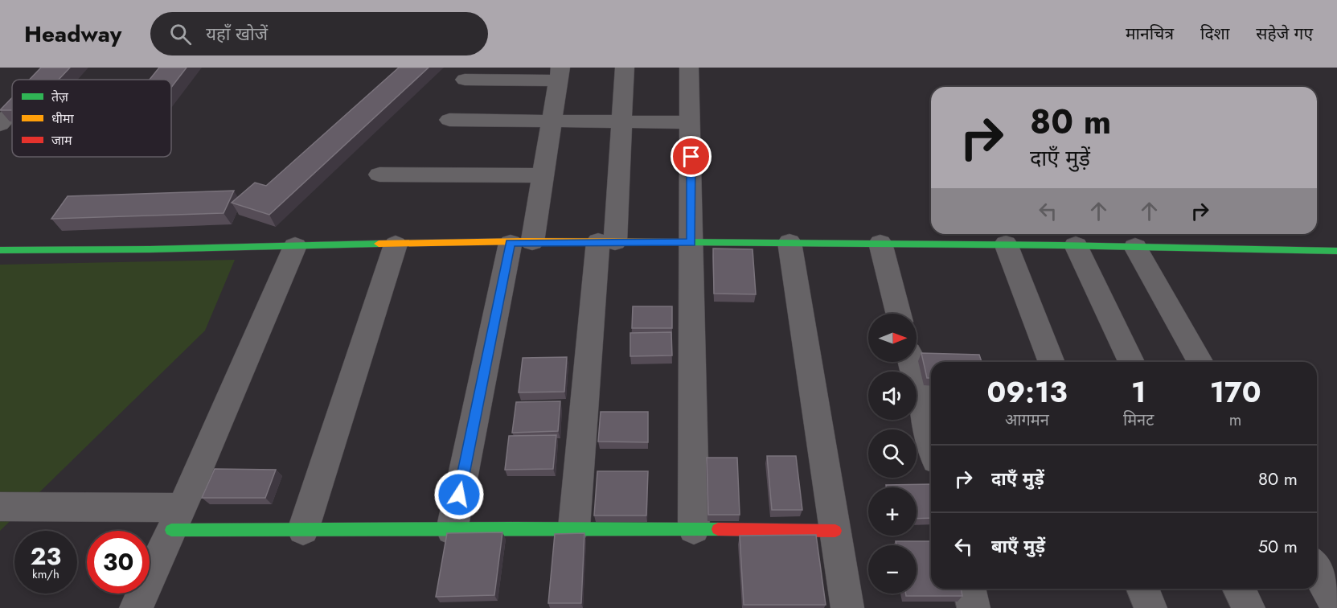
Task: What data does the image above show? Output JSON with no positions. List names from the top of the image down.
{
  "legend": ["तेज़", "धीमा", "जाम"],
  "north": "right",
  "page": {
    "header": "Headway",
    "search": "यहाँ खोजें",
    "nav": ["मानचित्र", "दिशा", "सहेजे गए"],
    "turn": ["80 m", "दाएँ मुड़ें"],
    "map_buttons": ["+", "−"],
    "eta": [
      "09:13",
      "आगमन",
      "1",
      "मिनट",
      "170",
      "m"
    ],
    "list": [
      {
        "name": "दाएँ मुड़ें",
        "value": "80 m"
      },
      {
        "name": "बाएँ मुड़ें",
        "value": "50 m"
      }
    ],
    "speed": "23 km/h",
    "limit": "30"
  }
}
